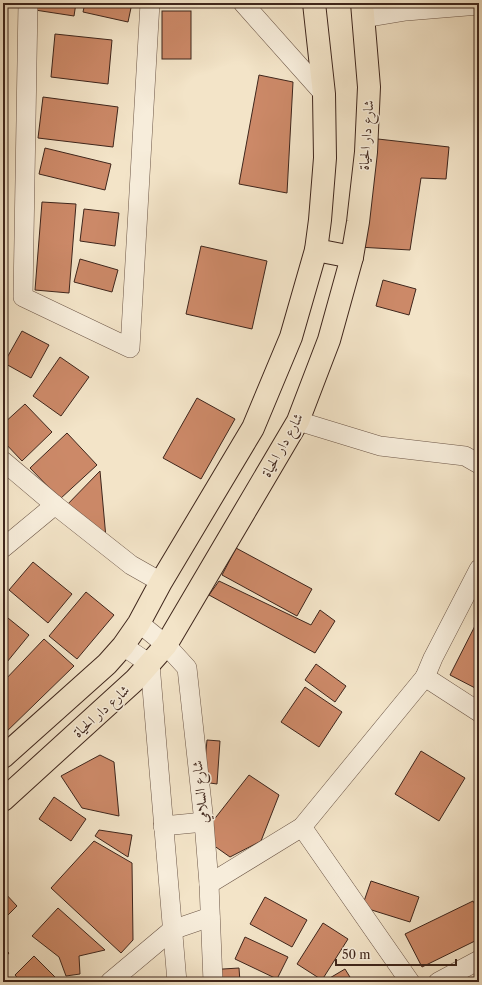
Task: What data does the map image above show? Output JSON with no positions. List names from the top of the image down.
{
  "streets": {
    "main road": ["شارع دار الحياة"],
    "street": ["شارع السلامي"]
  },
  "crossings": [
    ["شارع دار الحياة", "شارع السلامي"]
  ],
  "scale_bar": "50 m"
}
